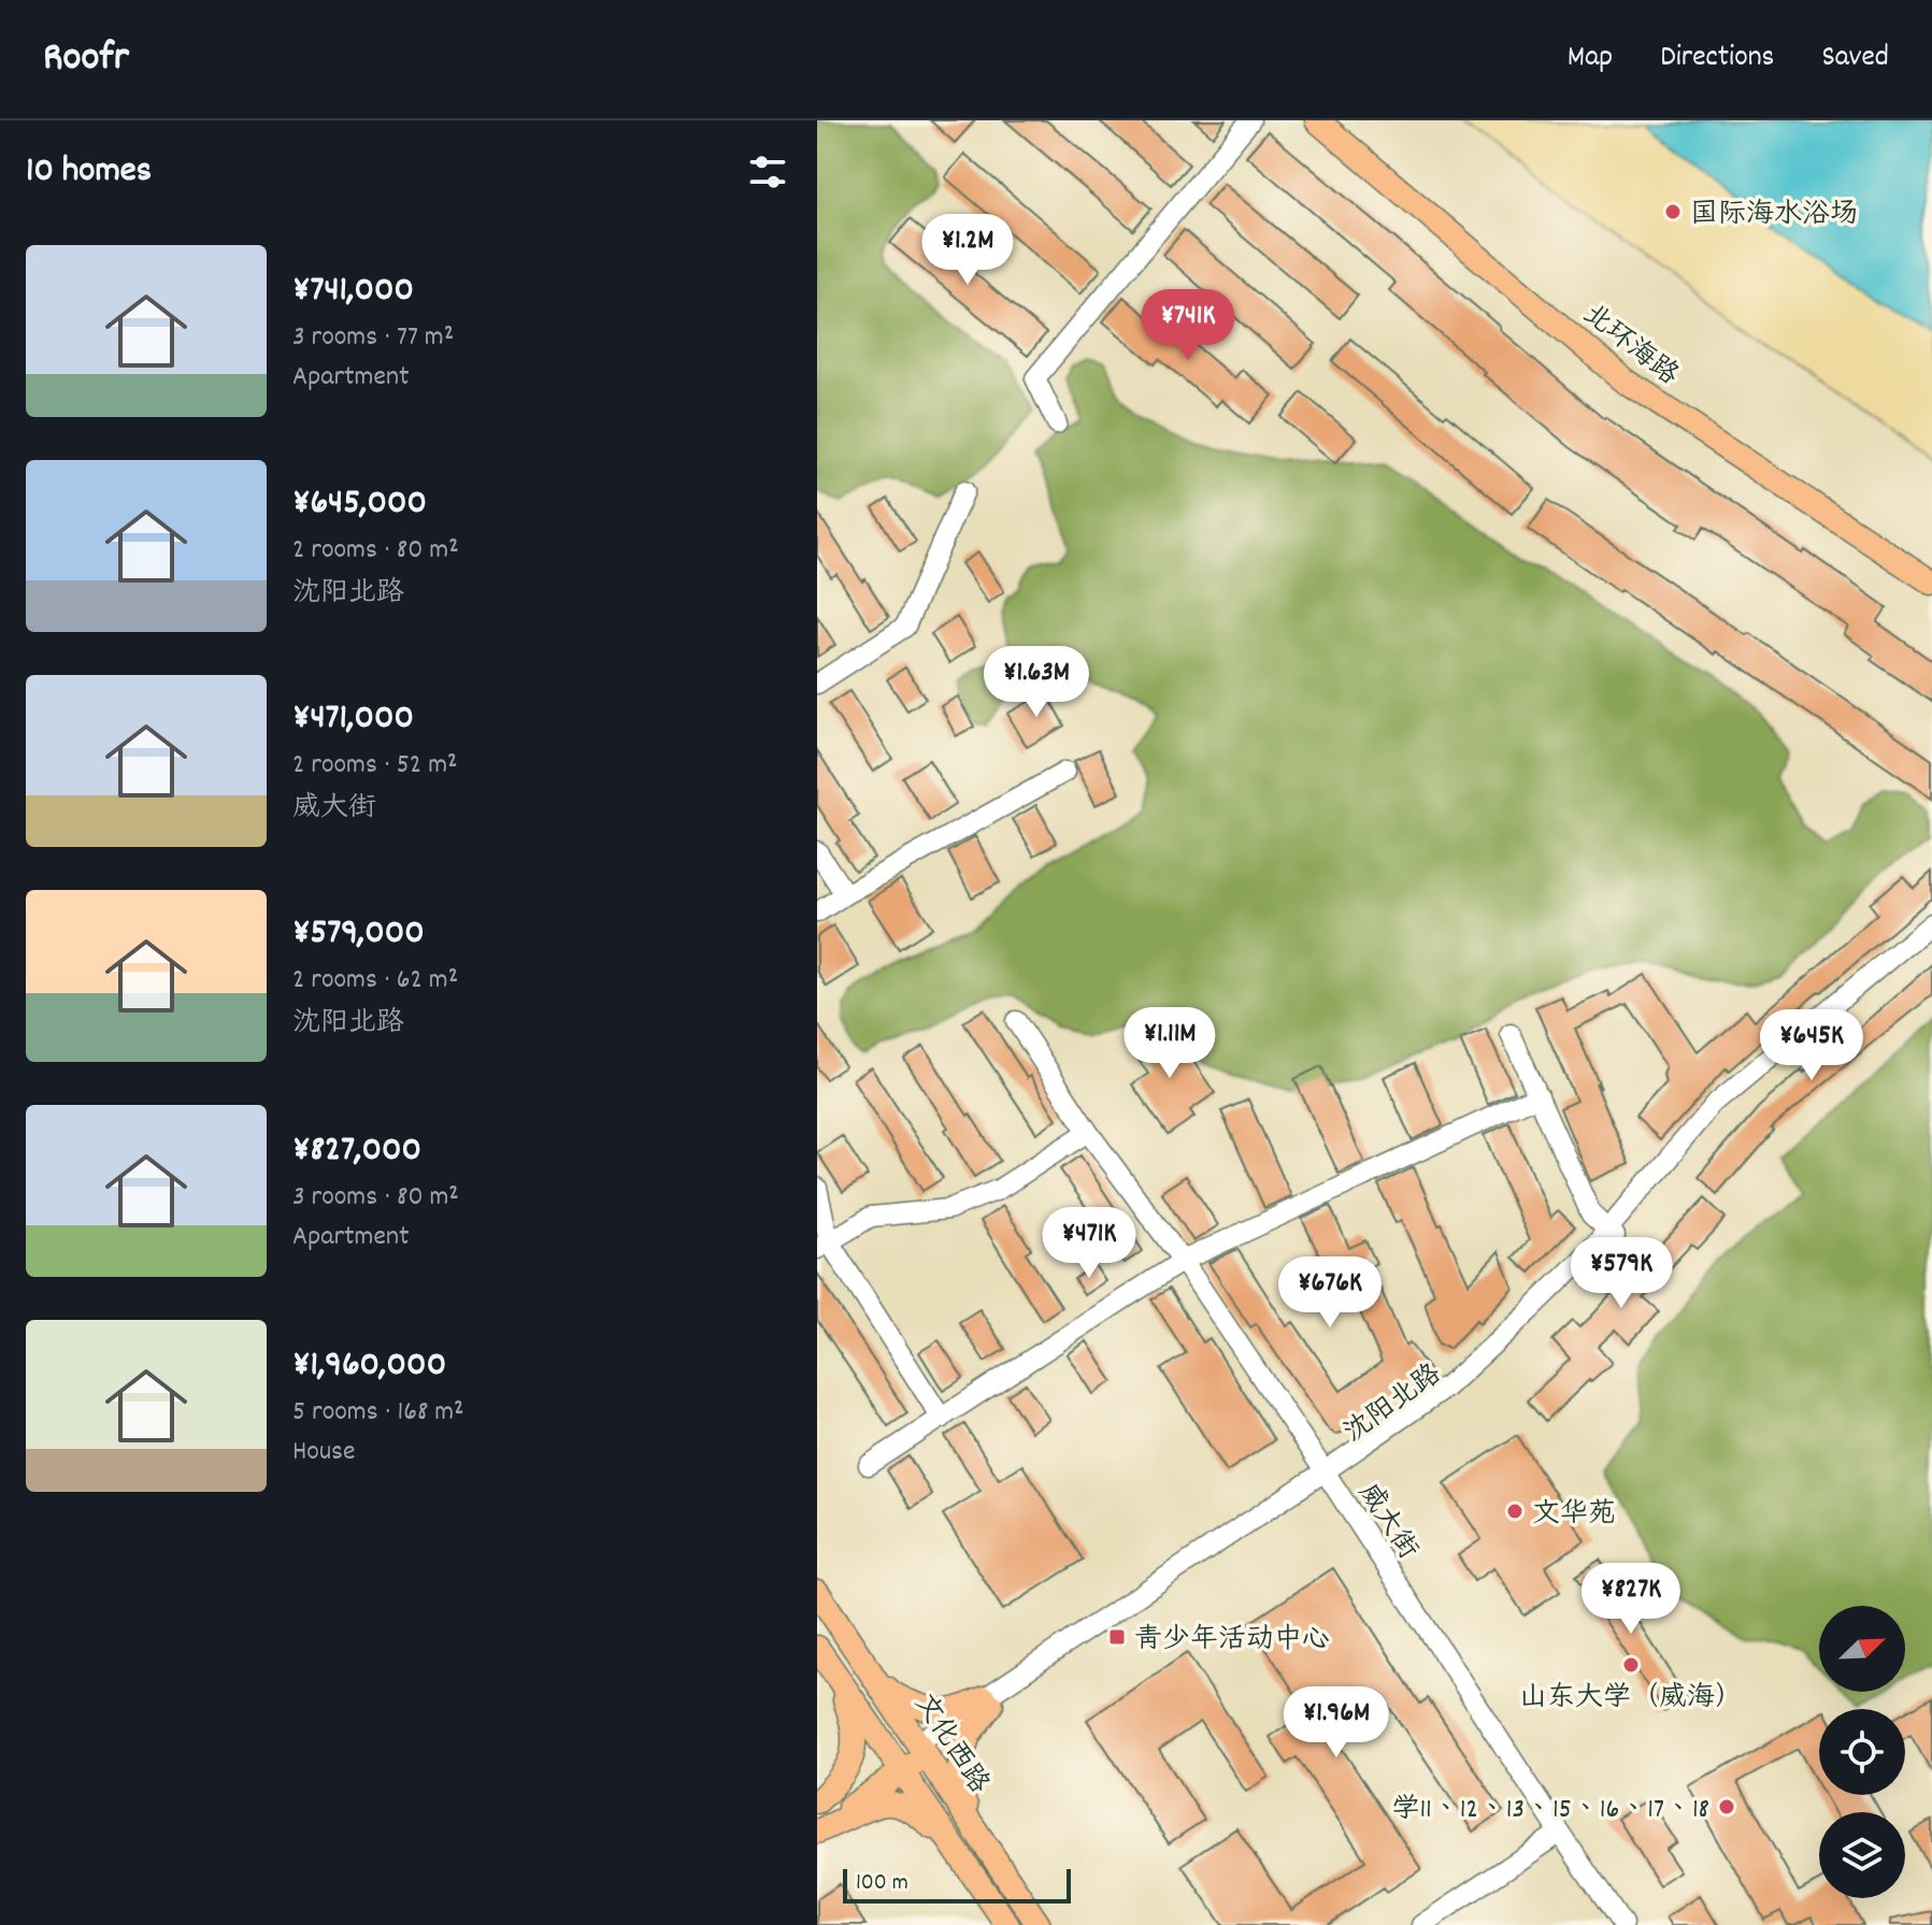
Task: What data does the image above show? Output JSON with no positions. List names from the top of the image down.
{
  "streets": {
    "main road": ["北环海路", "沈阳北路", "文化西路"],
    "street": ["威大街"]
  },
  "crossings": [
    ["沈阳北路", "威大街"],
    ["沈阳北路", "文化西路"]
  ],
  "places": {
    "other": [
      "国际海水浴场",
      "文华苑",
      "山东大学（威海）",
      "学11、12、13、15、16、17、18"
    ],
    "transit": ["青少年活动中心"]
  },
  "scale_bar": "100 m",
  "north": "top right",
  "page": {
    "header": "Roofr",
    "nav": ["Map", "Directions", "Saved"],
    "heading": "10 homes",
    "price": [
      "¥1.2M",
      "¥741K",
      "¥1.63M",
      "¥1.11M",
      "¥645K",
      "¥471K",
      "¥579K",
      "¥676K",
      "¥827K",
      "¥1.96M"
    ],
    "list": [
      {
        "name": "¥741,000",
        "note": "3 rooms · 77 m² · Apartment"
      },
      {
        "name": "¥645,000",
        "note": "2 rooms · 80 m² · 沈阳北路"
      },
      {
        "name": "¥471,000",
        "note": "2 rooms · 52 m² · 威大街"
      },
      {
        "name": "¥579,000",
        "note": "2 rooms · 62 m² · 沈阳北路"
      },
      {
        "name": "¥827,000",
        "note": "3 rooms · 80 m² · Apartment"
      },
      {
        "name": "¥1,960,000",
        "note": "5 rooms · 168 m² · House"
      }
    ],
    "scale": "100 m"
  }
}
